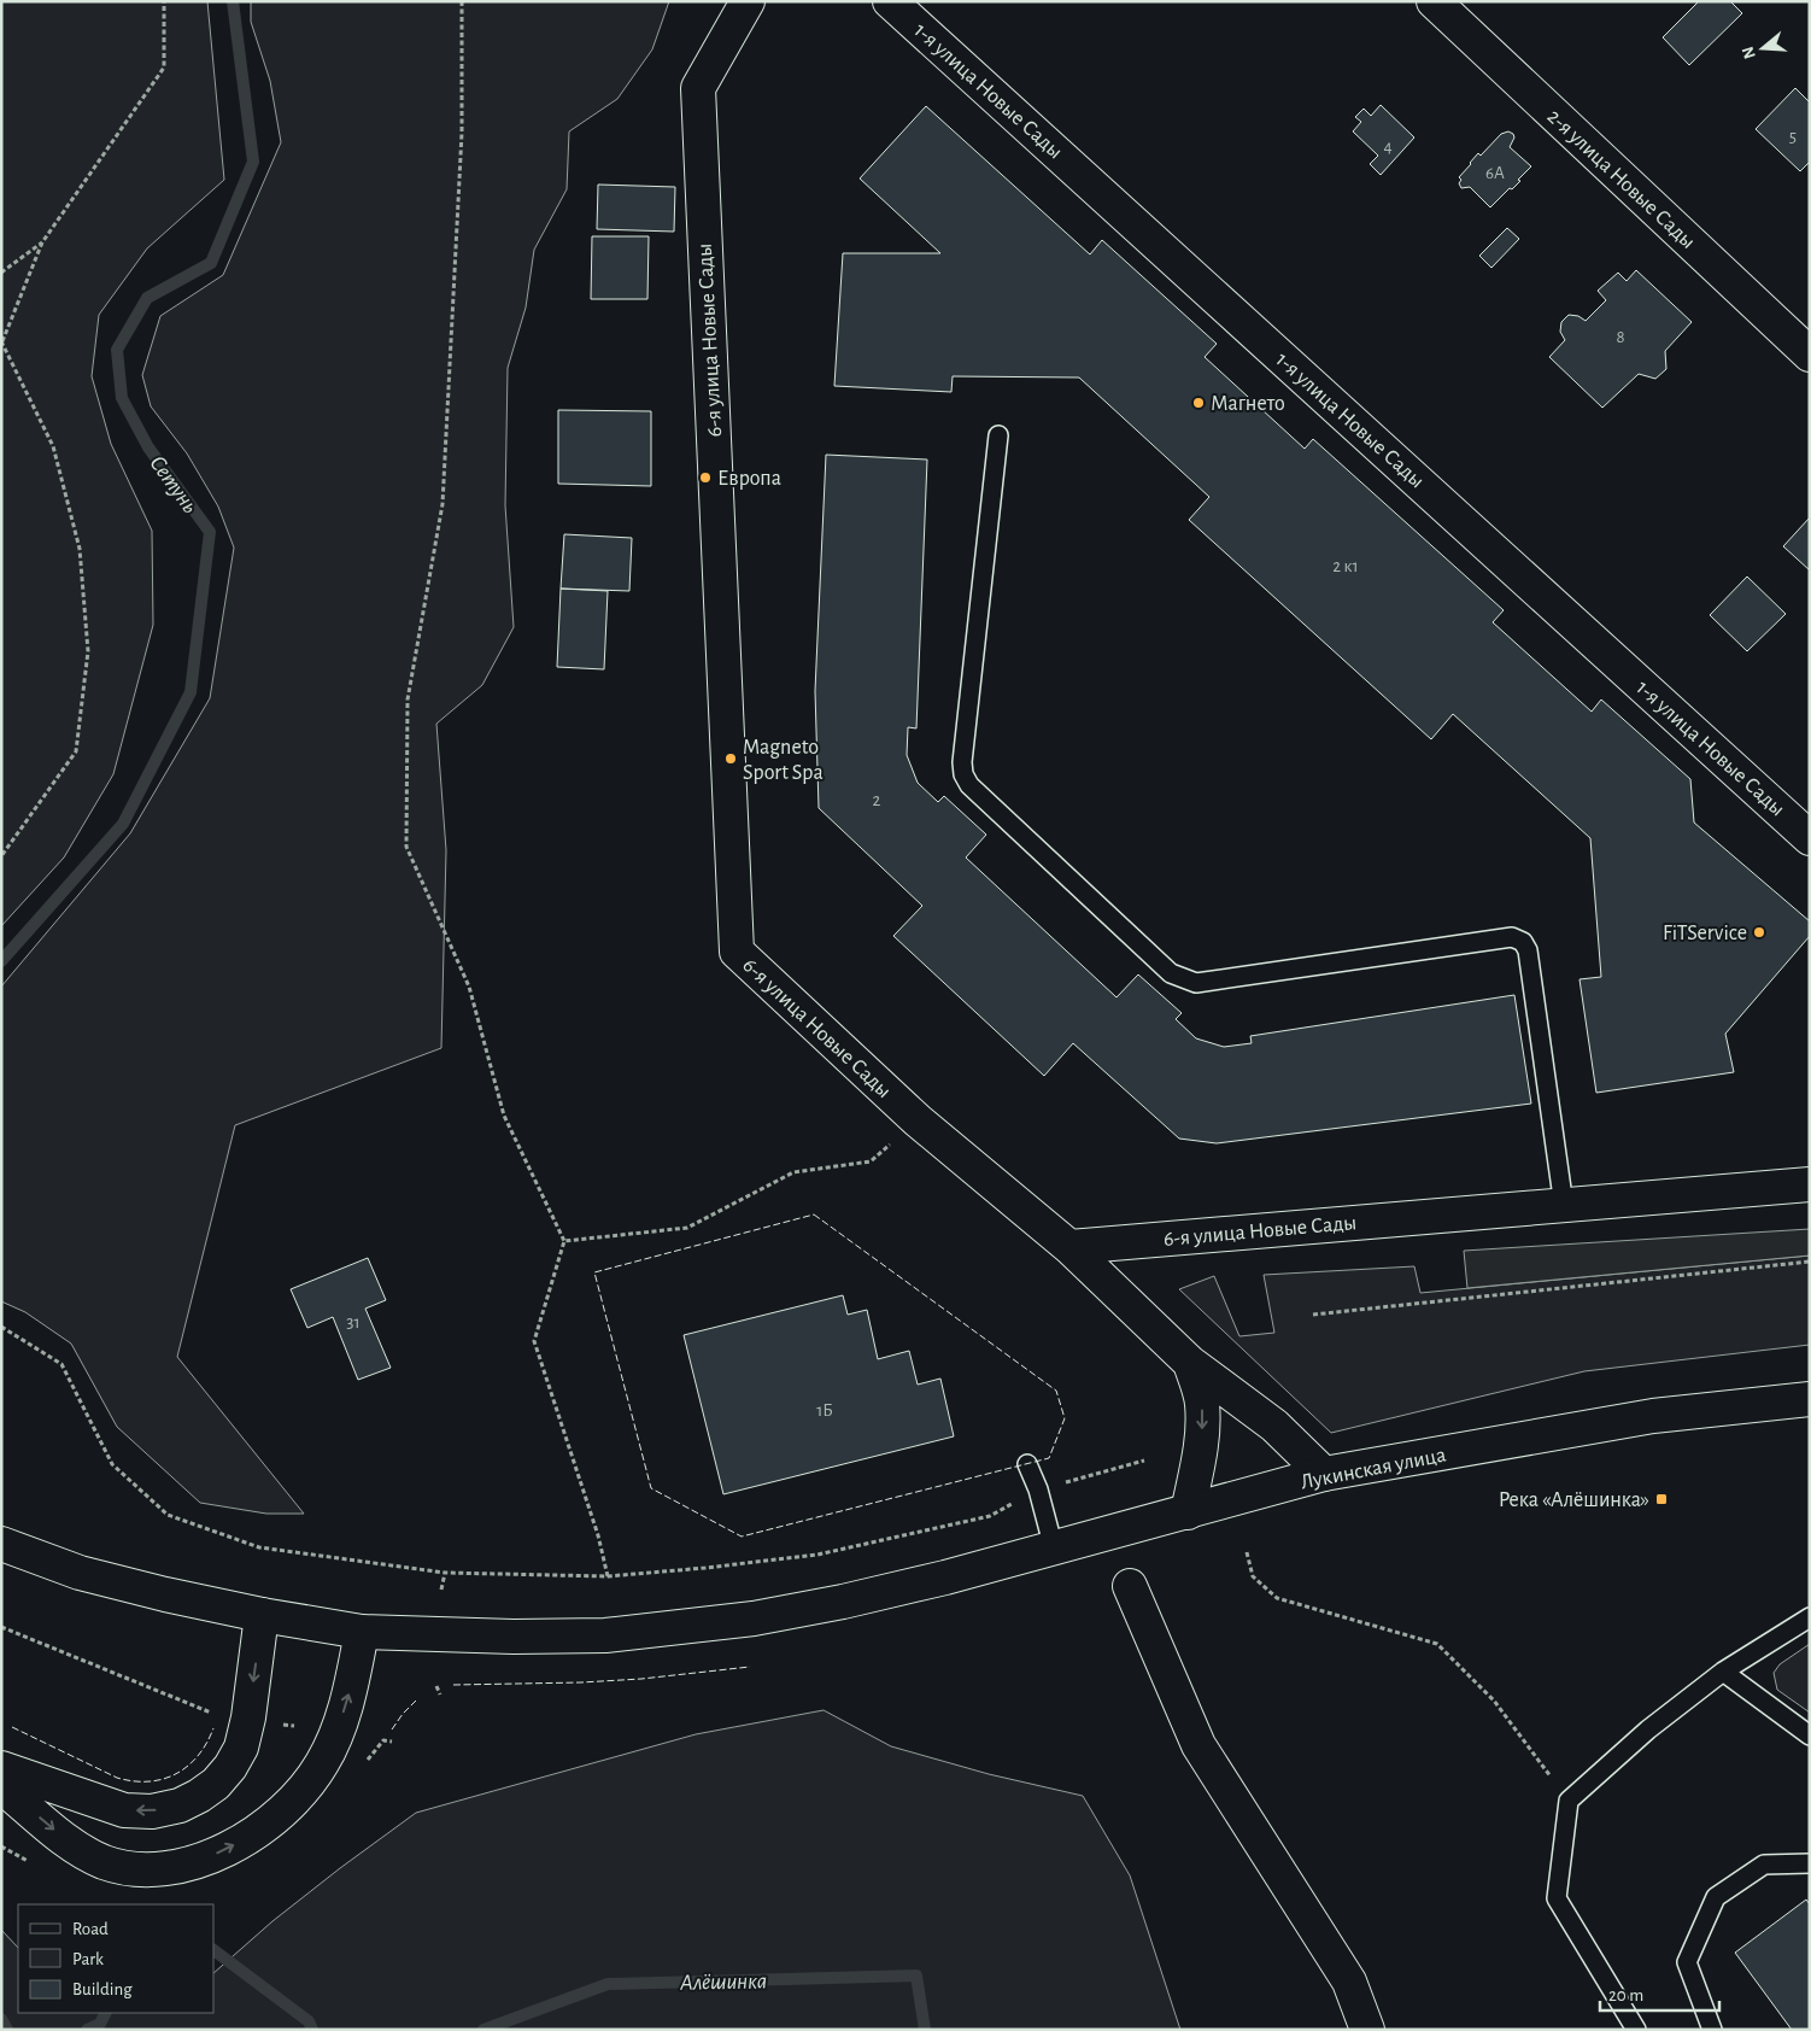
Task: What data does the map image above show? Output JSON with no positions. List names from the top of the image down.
{
  "streets": {
    "street": [
      "1-я улица Новые Сады",
      "2-я улица Новые Сады",
      "6-я улица Новые Сады",
      "Лукинская улица"
    ]
  },
  "water": ["Сетунь", "Алёшинка"],
  "places": {
    "other": [
      "Магнето",
      "Европа",
      "Magneto Sport Spa",
      "FiTService"
    ],
    "transit": ["Река «Алёшинка»"]
  },
  "house_numbers": [
    "5",
    "4",
    "6А",
    "8",
    "2 к1",
    "2",
    "31",
    "1Б"
  ],
  "legend": ["Road", "Park", "Building"],
  "scale_bar": "20 m",
  "north": "left"
}
